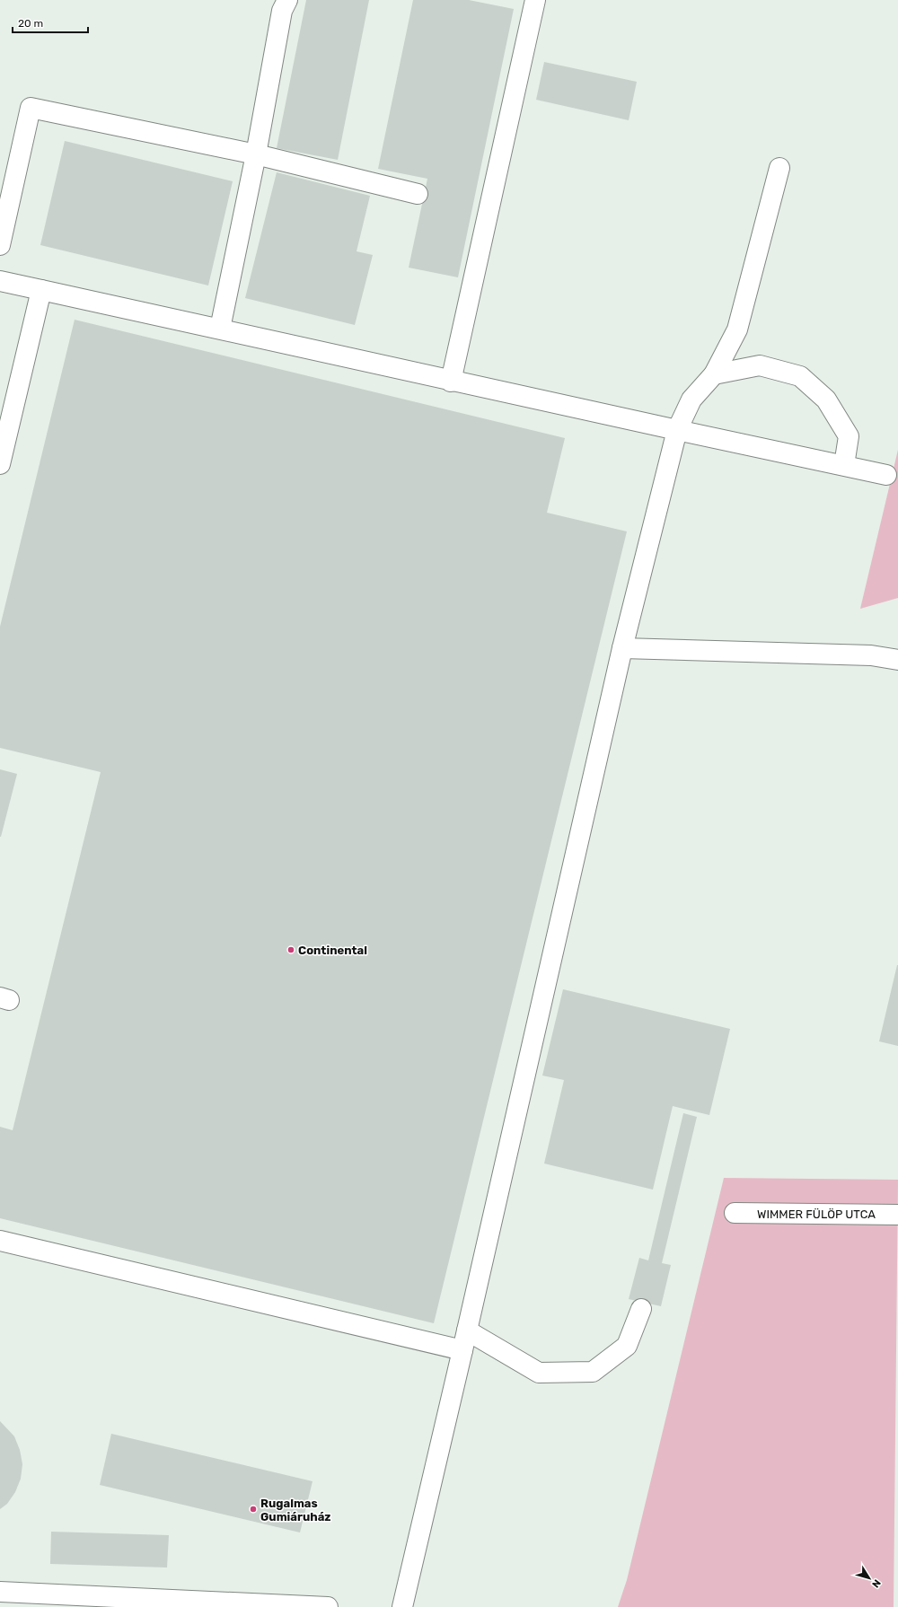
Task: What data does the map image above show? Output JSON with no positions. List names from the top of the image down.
{
  "streets": {
    "street": ["WIMMER FÜLÖP UTCA"]
  },
  "places": ["Continental", "Rugalmas Gumiáruház"],
  "scale_bar": "20 m",
  "north": "bottom right"
}
